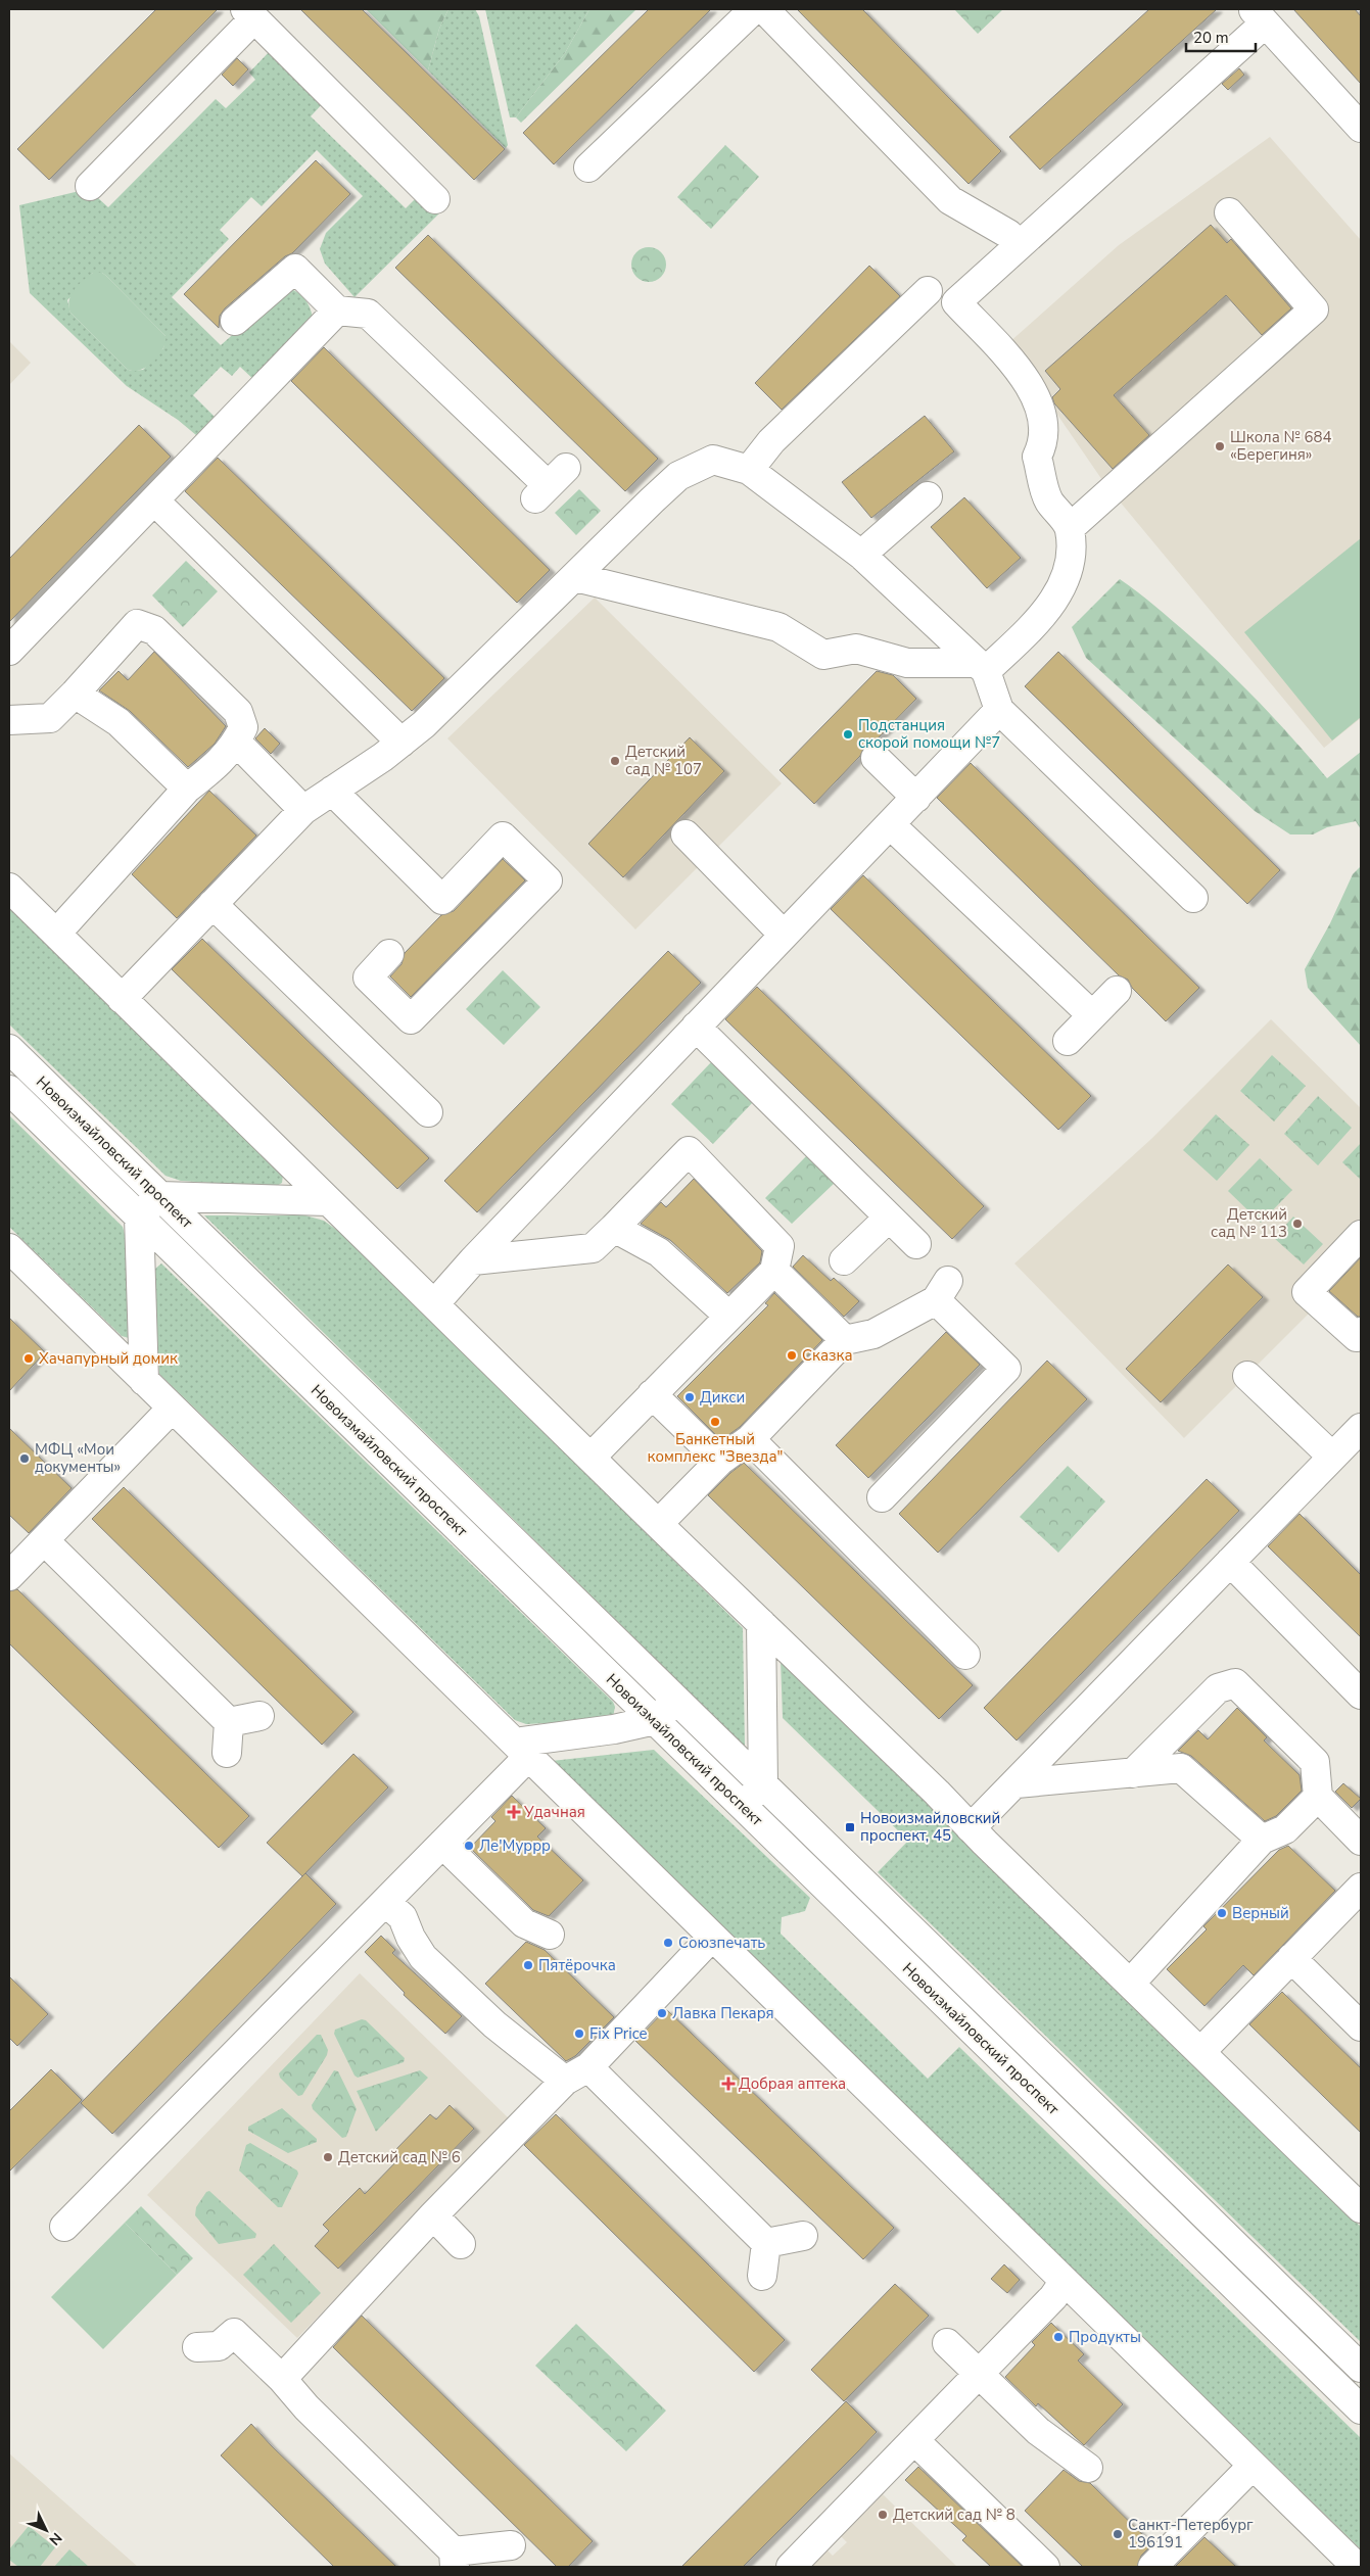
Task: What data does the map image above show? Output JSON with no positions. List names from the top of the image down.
{
  "streets": {
    "street": ["Новоизмайловский проспект"]
  },
  "places": {
    "other": [
      "Школа № 684 «Берегиня»",
      "Подстанция скорой помощи №7",
      "Детский сад № 107",
      "Детский сад № 113",
      "Сказка",
      "Хачапурный домик",
      "Дикси",
      "Банкетный комплекс \"Звезда\"",
      "МФЦ «Мои документы»",
      "Ле'Муррр",
      "Верный",
      "Союзпечать",
      "Пятёрочка",
      "Лавка Пекаря",
      "Fix Price",
      "Детский сад № 6",
      "Продукты",
      "Детский сад № 8",
      "Санкт-Петербург 196191"
    ],
    "health": ["Удачная", "Добрая аптека"],
    "transit": ["Новоизмайловский проспект, 45"]
  },
  "scale_bar": "20 m",
  "north": "bottom right"
}
